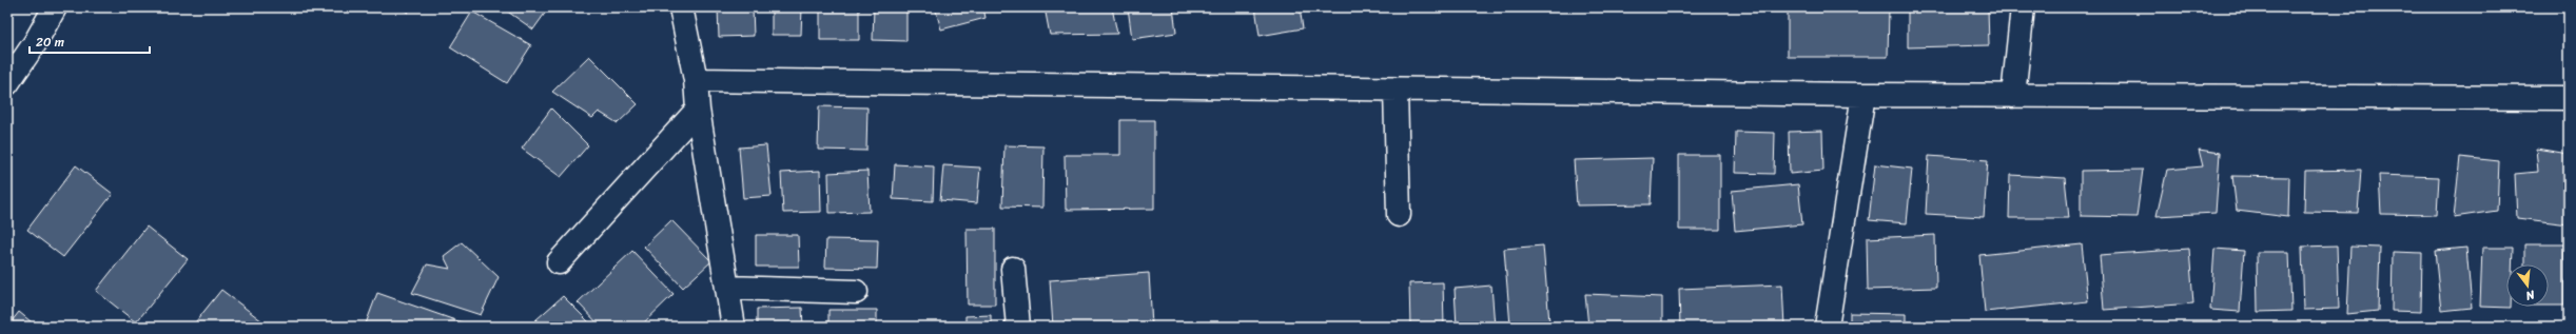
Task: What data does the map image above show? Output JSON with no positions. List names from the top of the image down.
{
  "scale_bar": "20 m",
  "north": "bottom"
}
